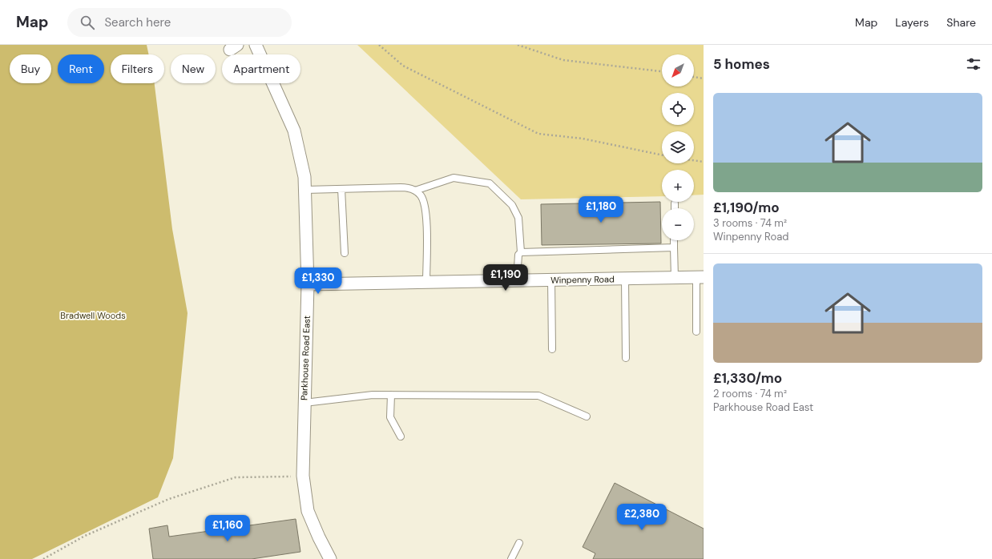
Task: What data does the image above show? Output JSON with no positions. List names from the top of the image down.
{
  "streets": {
    "street": ["Winpenny Road", "Parkhouse Road East"]
  },
  "crossings": [
    ["Winpenny Road", "Parkhouse Road East"]
  ],
  "parks": ["Bradwell Woods"],
  "north": "bottom left",
  "page": {
    "header": "Map",
    "search": "Search here",
    "nav": ["Map", "Layers", "Share"],
    "heading": "5 homes",
    "map_buttons": ["+", "−"],
    "chip": [
      "Buy",
      "Rent",
      "Filters",
      "New",
      "Apartment"
    ],
    "list": [
      {
        "name": "£1,190/mo",
        "note": "3 rooms · 74 m² · Winpenny Road"
      },
      {
        "name": "£1,330/mo",
        "note": "2 rooms · 74 m² · Parkhouse Road East"
      }
    ],
    "price": [
      "£1,180",
      "£1,190",
      "£1,330",
      "£2,380",
      "£1,160"
    ]
  }
}
